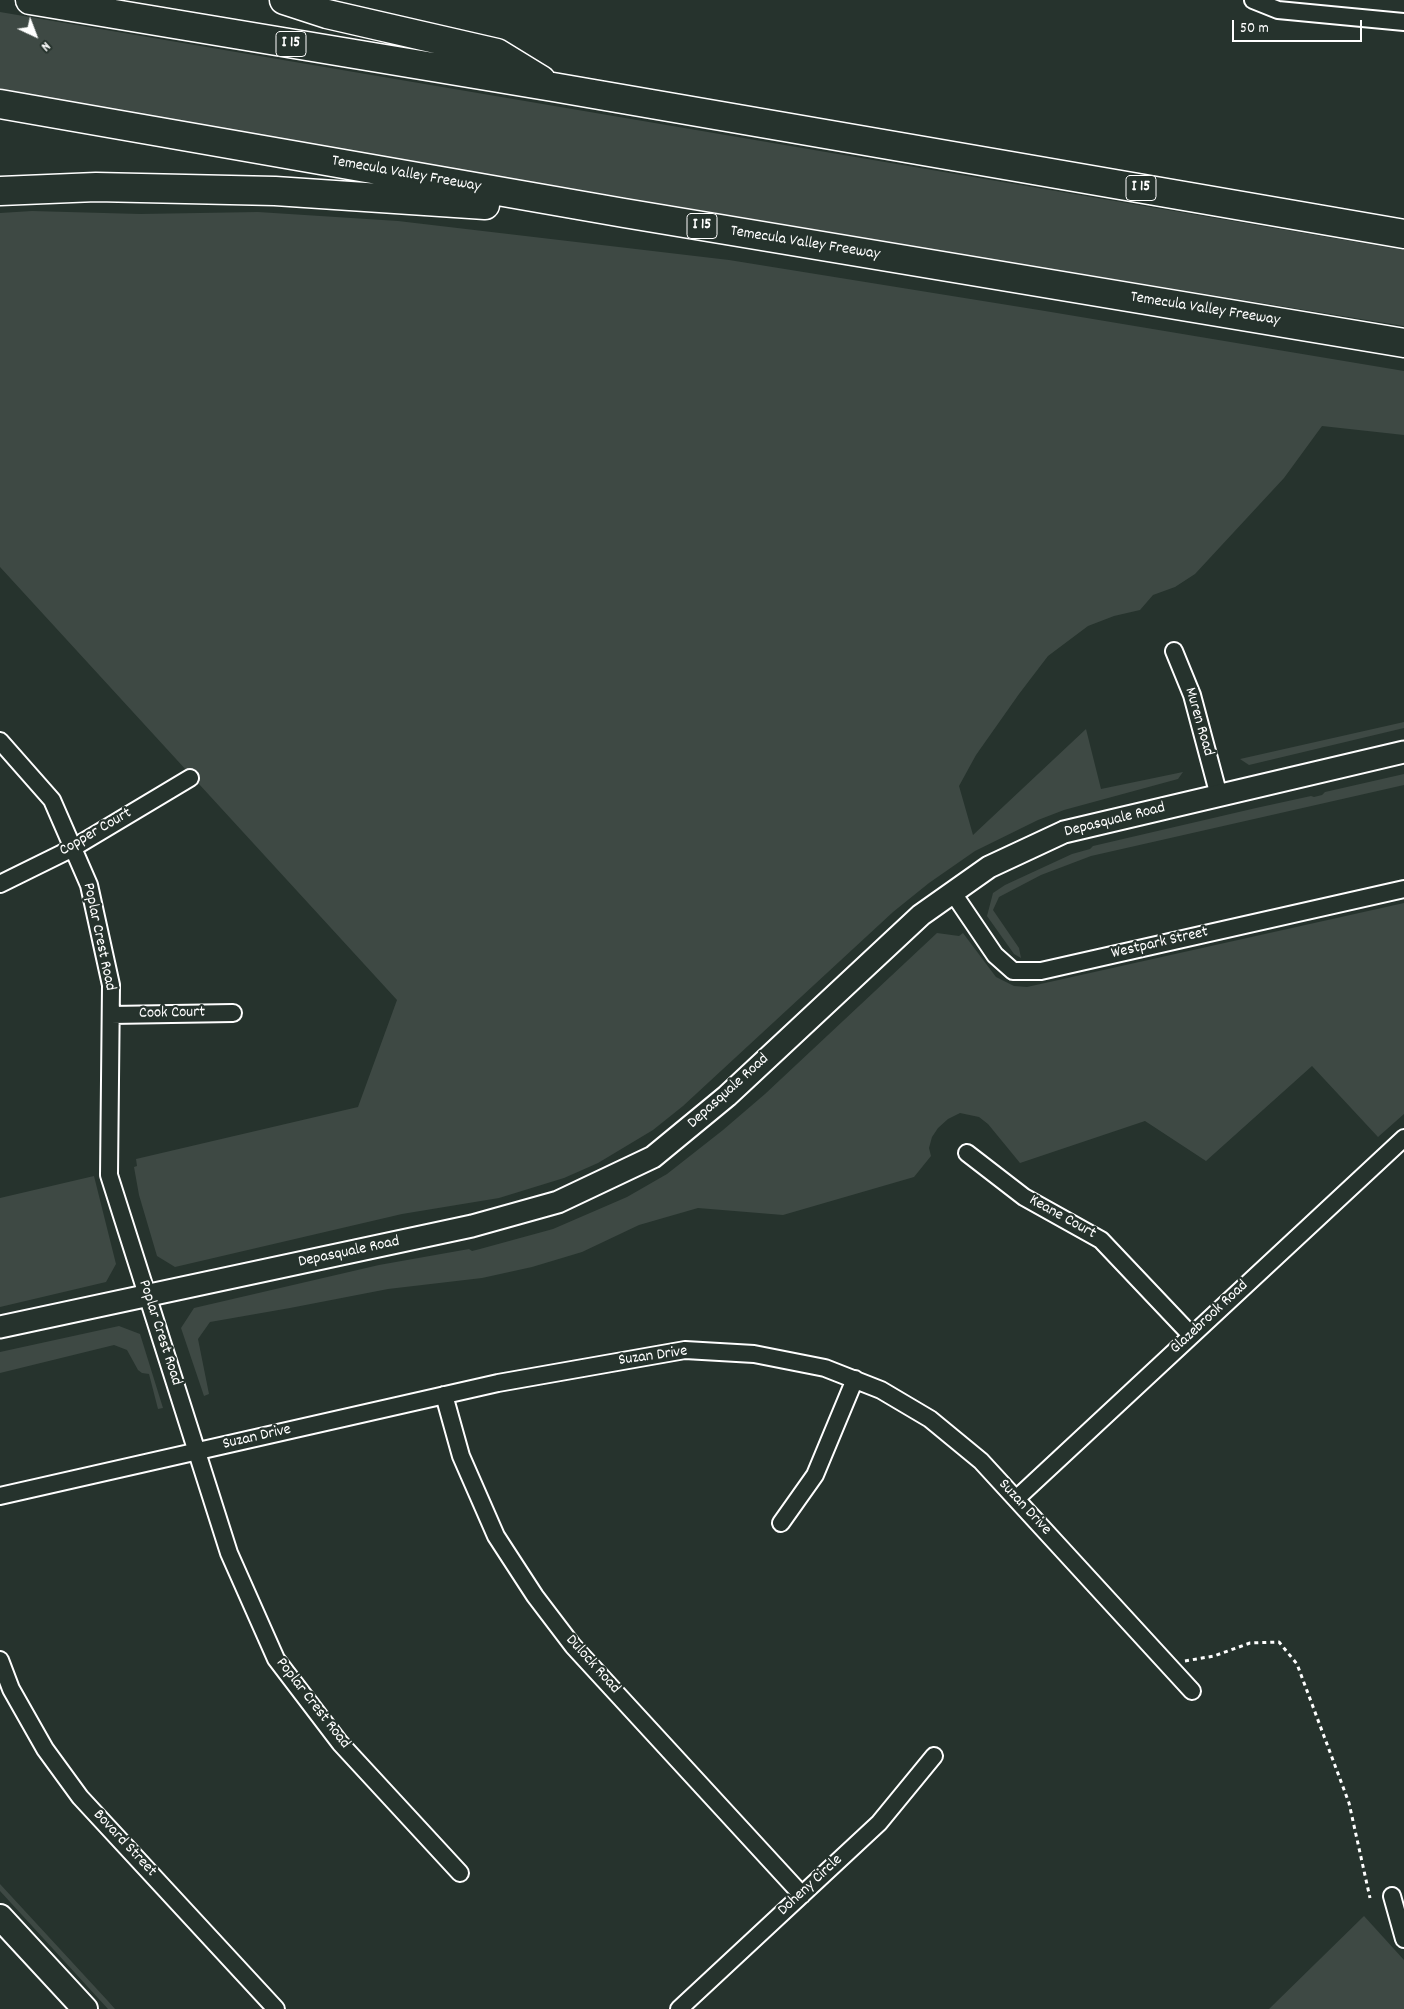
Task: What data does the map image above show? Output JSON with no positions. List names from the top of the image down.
{
  "streets": {
    "highway": ["I 15", "Temecula Valley Freeway"],
    "street": [
      "Muren Road",
      "Depasquale Road",
      "Copper Court",
      "Poplar Crest Road",
      "Westpark Street",
      "Cook Court",
      "Keane Court",
      "Glazebrook Road",
      "Suzan Drive",
      "Dulock Road",
      "Bovard Street",
      "Doheny Circle"
    ]
  },
  "crossings": [
    ["Muren Road", "Depasquale Road"],
    ["Depasquale Road", "Poplar Crest Road"],
    ["Depasquale Road", "Westpark Street"],
    ["Copper Court", "Poplar Crest Road"],
    ["Poplar Crest Road", "Cook Court"],
    ["Poplar Crest Road", "Suzan Drive"],
    ["Keane Court", "Glazebrook Road"],
    ["Glazebrook Road", "Suzan Drive"],
    ["Suzan Drive", "Dulock Road"],
    ["Dulock Road", "Doheny Circle"]
  ],
  "scale_bar": "50 m",
  "north": "bottom right"
}
